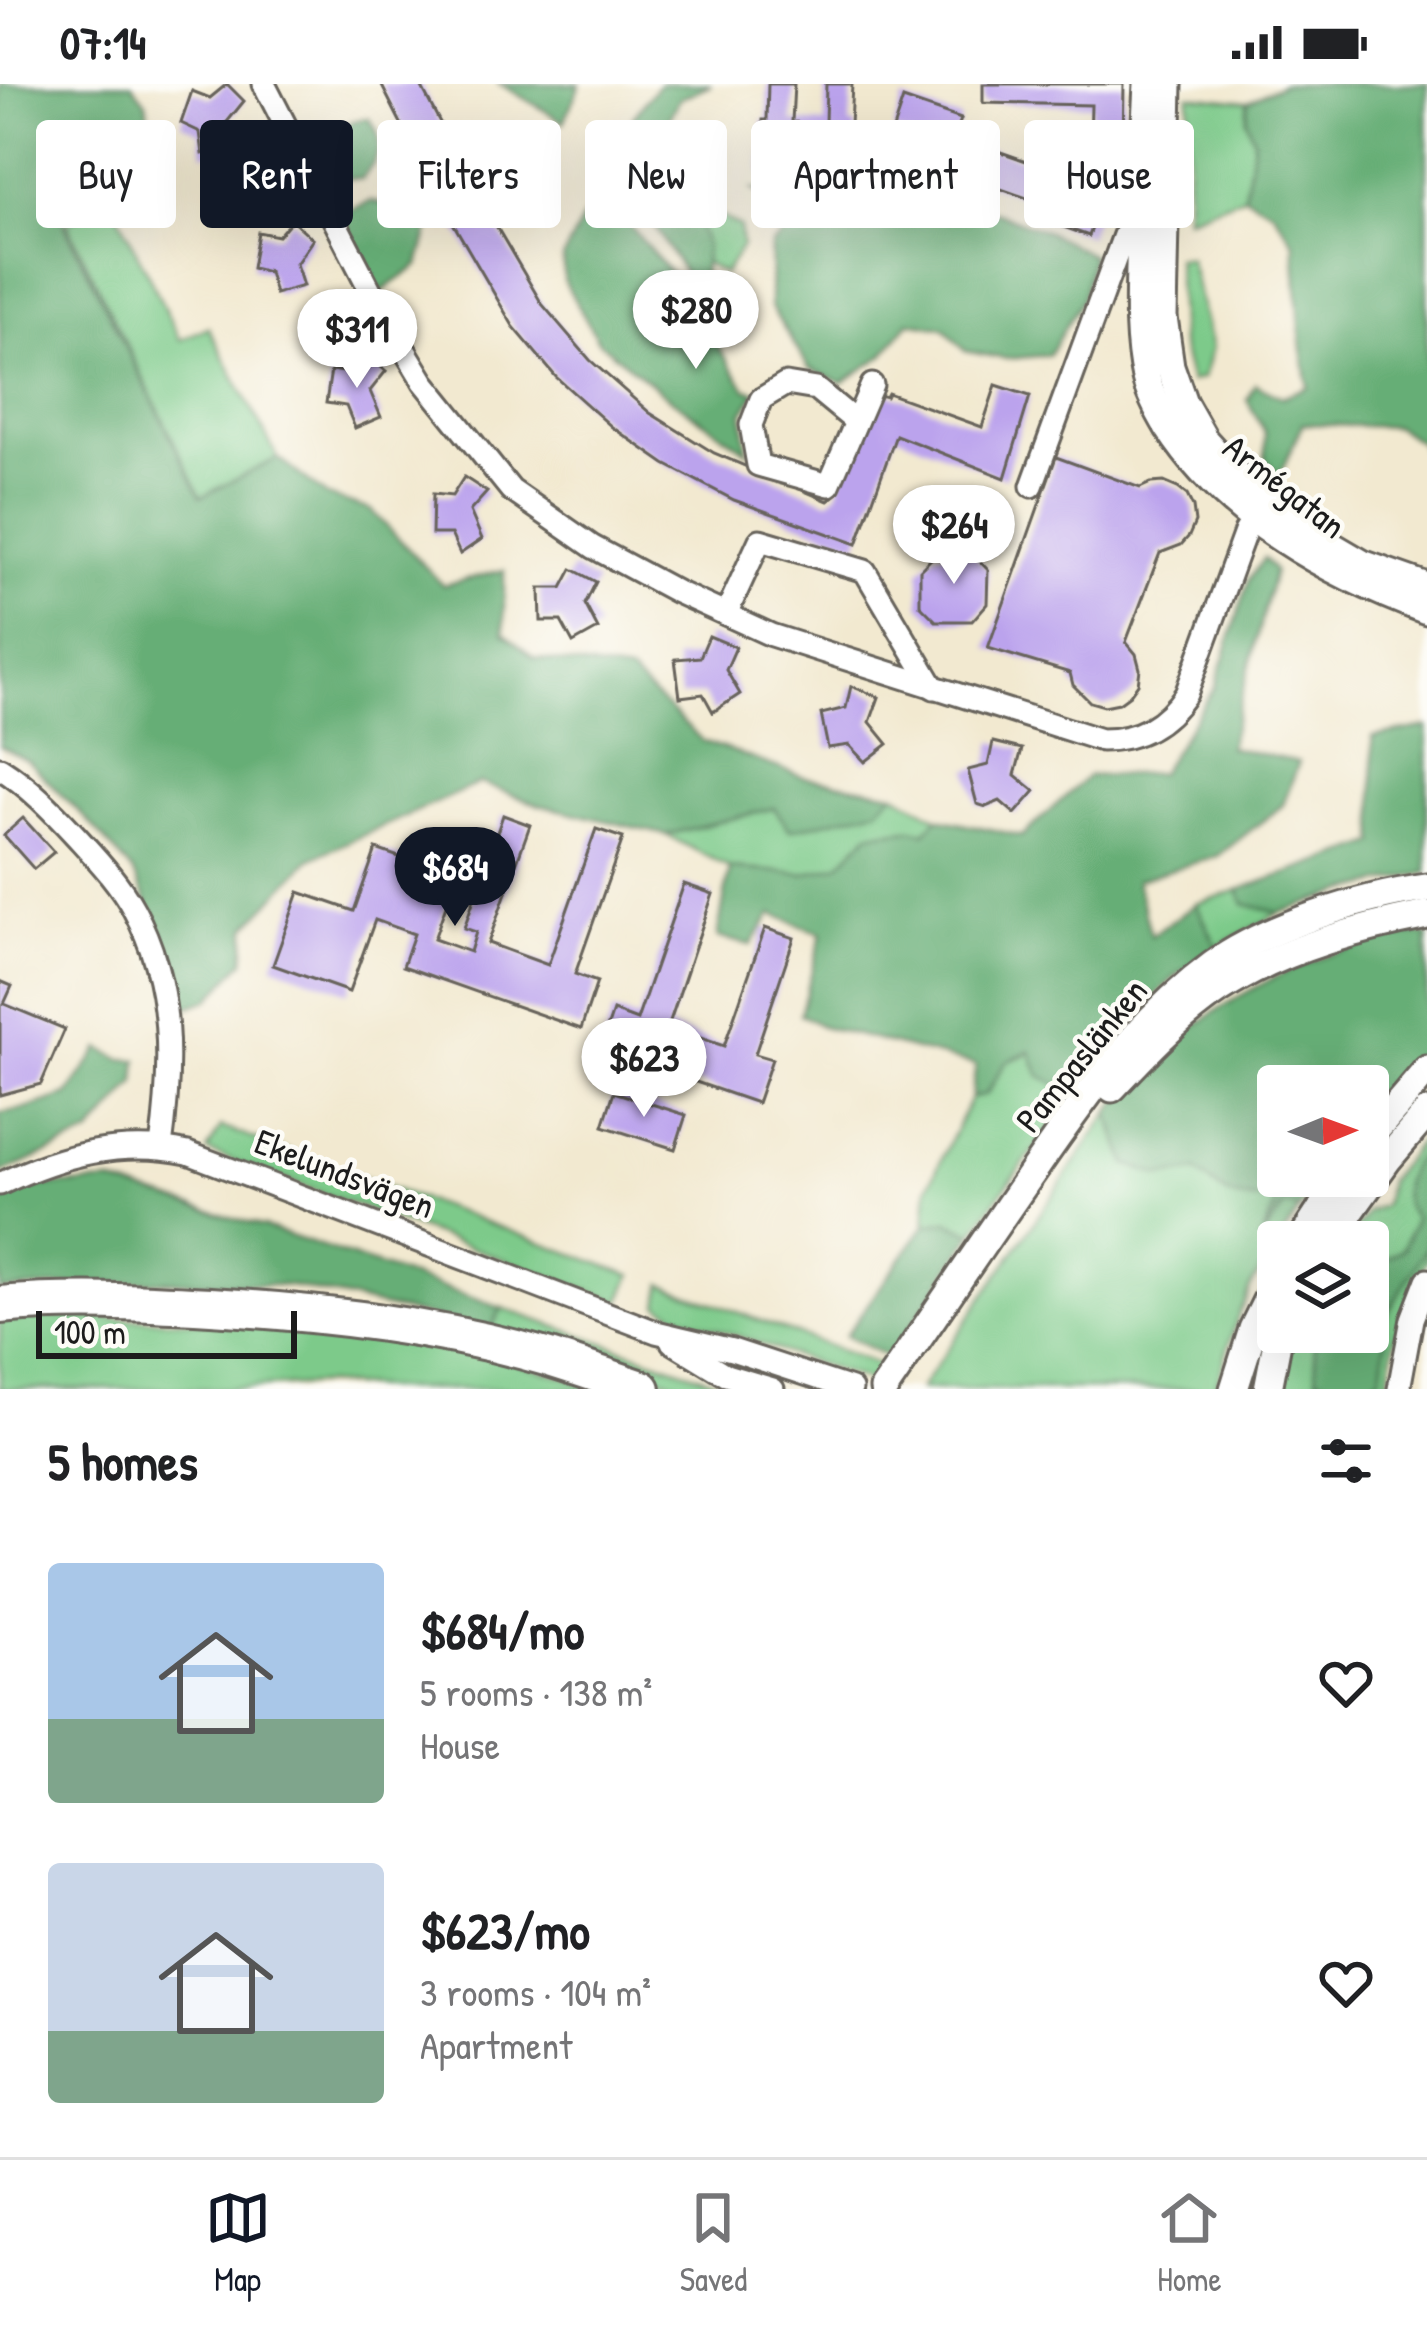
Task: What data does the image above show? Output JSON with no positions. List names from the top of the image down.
{
  "streets": {
    "street": ["Armégatan", "Pampaslänken", "Ekelundsvägen"]
  },
  "scale_bar": "100 m",
  "north": "right",
  "page": {
    "status": "07:14",
    "chip": [
      "Buy",
      "Rent",
      "Filters",
      "New",
      "Apartment",
      "House"
    ],
    "price": [
      "$280",
      "$311",
      "$264",
      "$684",
      "$623"
    ],
    "scale": "100 m",
    "heading": "5 homes",
    "list": [
      {
        "name": "$684/mo",
        "note": "5 rooms · 138 m² · House"
      },
      {
        "name": "$623/mo",
        "note": "3 rooms · 104 m² · Apartment"
      }
    ],
    "tabs": ["Map", "Saved", "Home"]
  }
}
